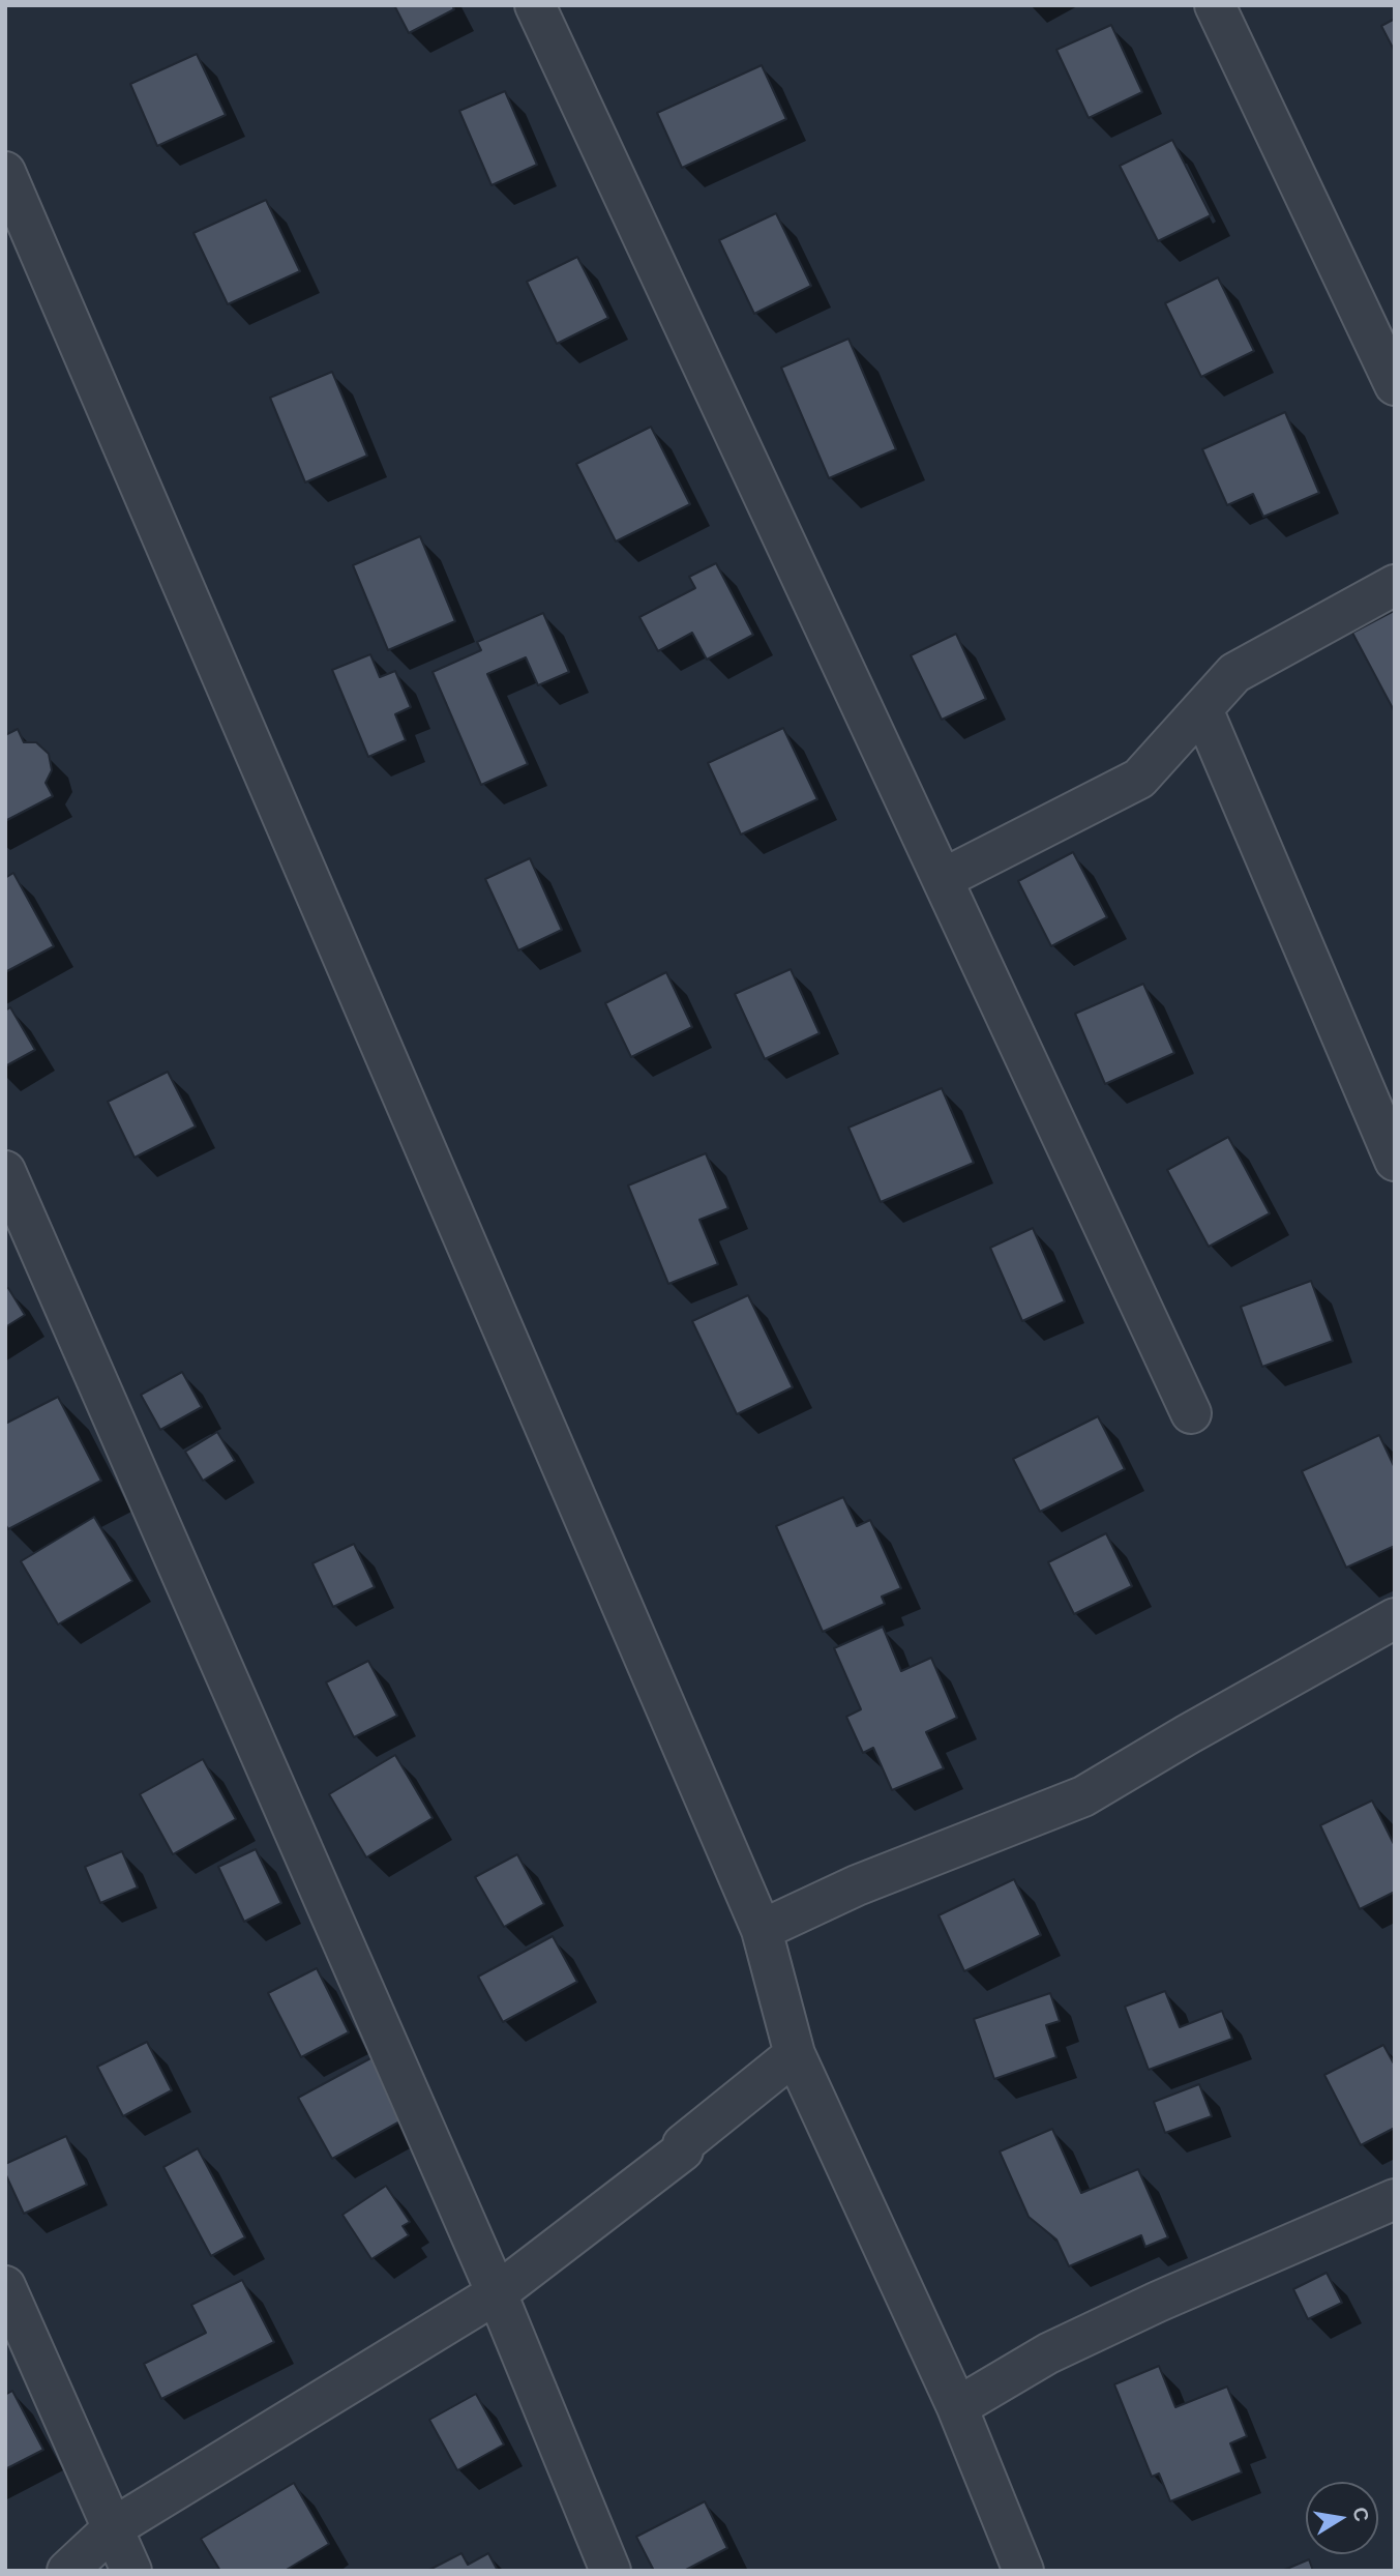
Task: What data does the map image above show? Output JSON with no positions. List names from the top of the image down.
{
  "north": "right"
}
